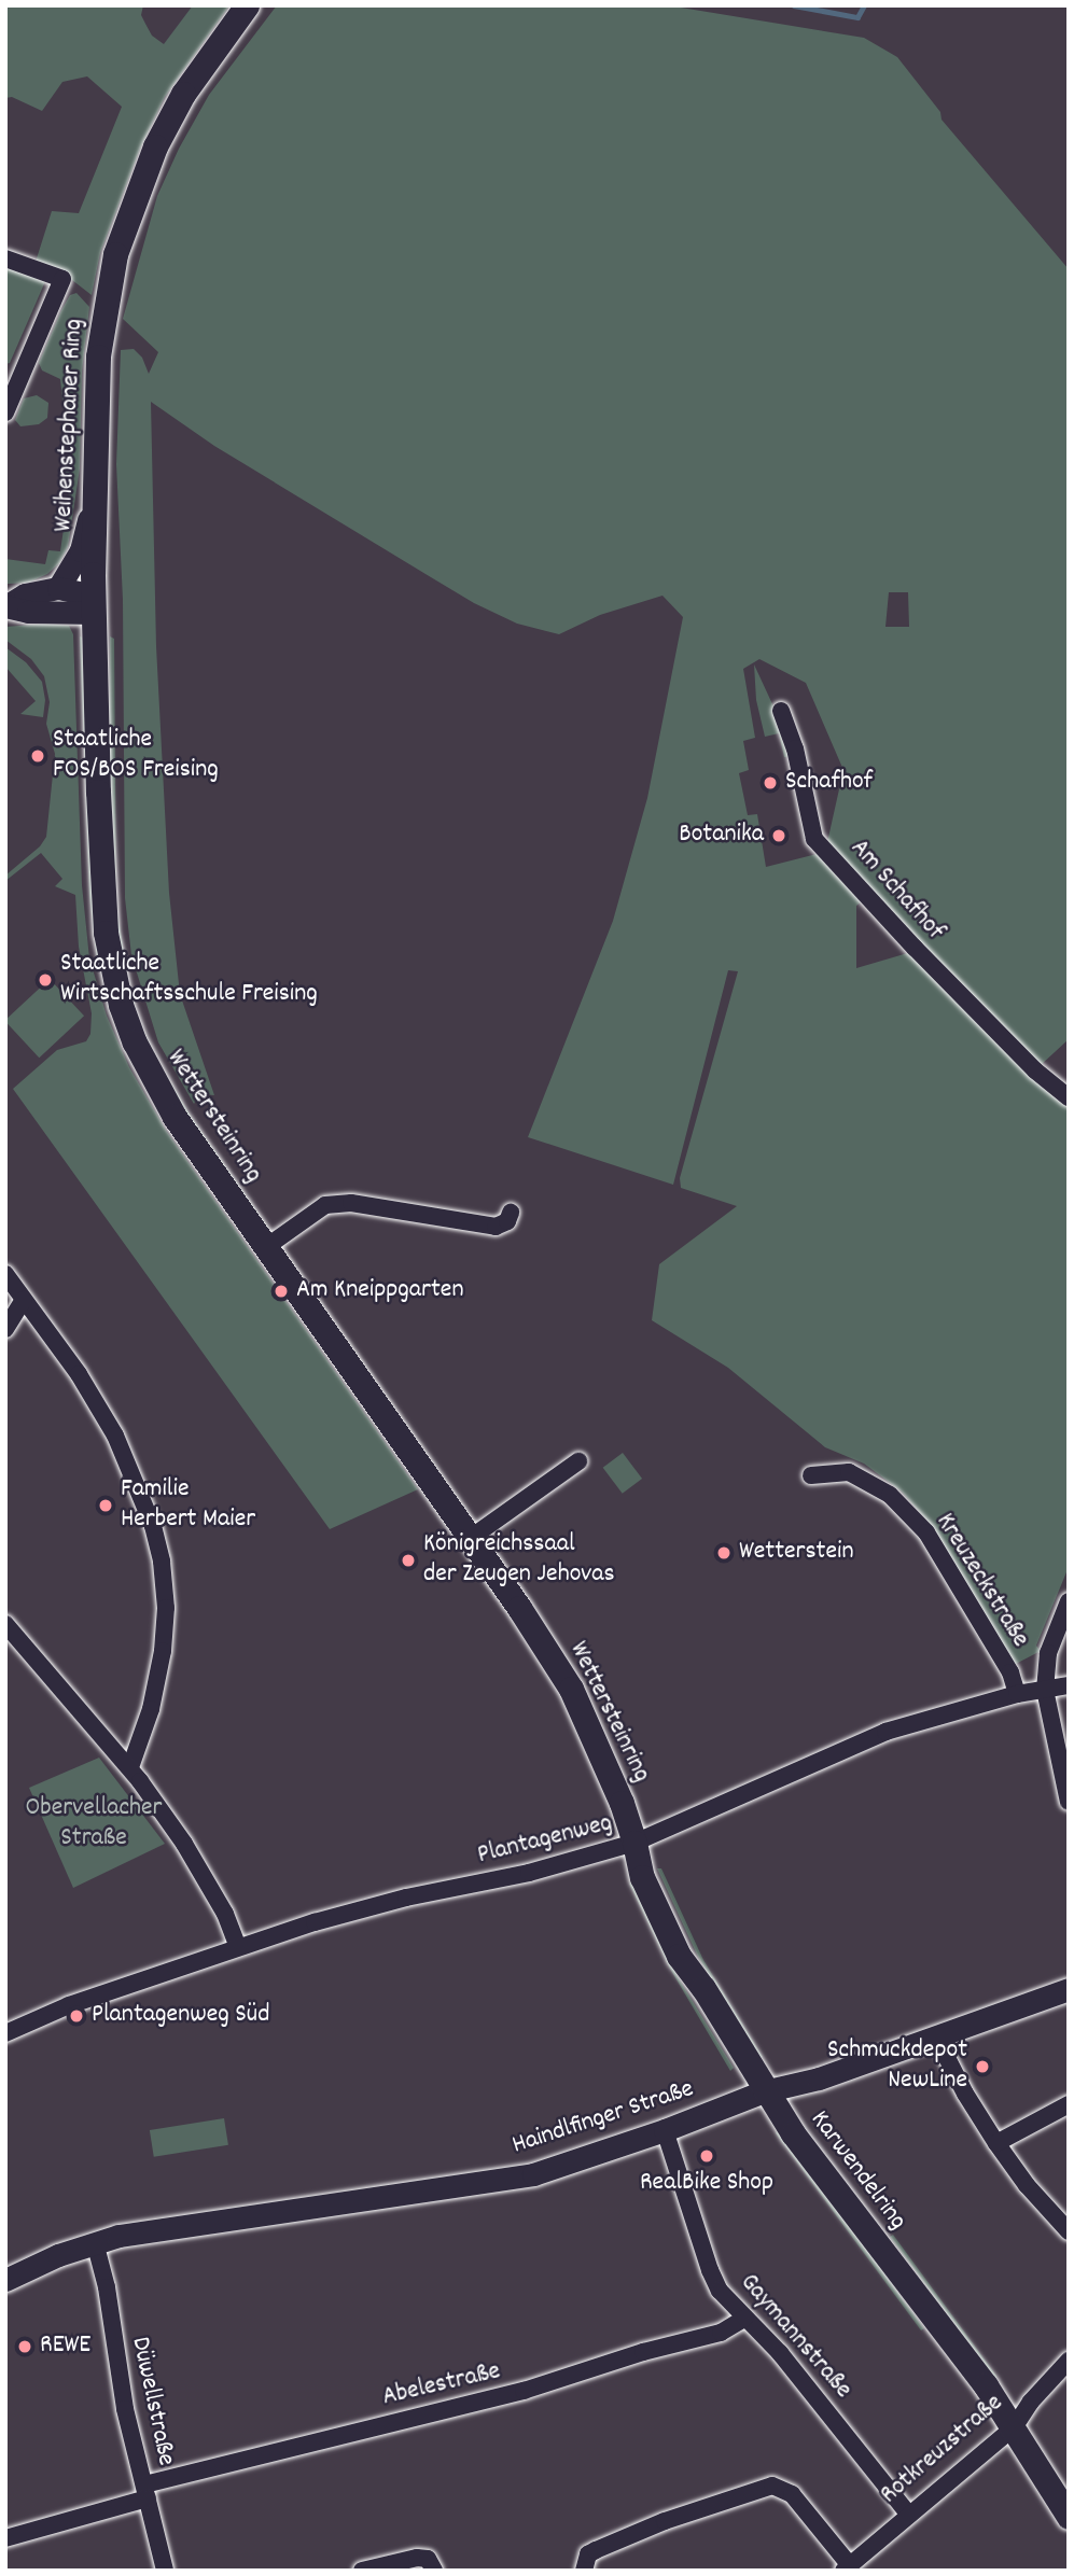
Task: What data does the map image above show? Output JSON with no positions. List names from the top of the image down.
{
  "streets": {
    "main road": ["Weihenstephaner Ring", "Wettersteinring", "Karwendelring"],
    "street": [
      "Am Schafhof",
      "Kreuzeckstraße",
      "Plantagenweg",
      "Haindlfinger Straße",
      "Gaymannstraße",
      "Abelestraße",
      "Düwellstraße",
      "Rotkreuzstraße"
    ]
  },
  "crossings": [
    ["Weihenstephaner Ring", "Wettersteinring"],
    ["Wettersteinring", "Plantagenweg"],
    ["Wettersteinring", "Karwendelring"],
    ["Kreuzeckstraße", "Plantagenweg"],
    ["Plantagenweg", "Karwendelring"],
    ["Haindlfinger Straße", "Karwendelring"],
    ["Haindlfinger Straße", "Gaymannstraße"],
    ["Haindlfinger Straße", "Düwellstraße"],
    ["Karwendelring", "Rotkreuzstraße"],
    ["Gaymannstraße", "Abelestraße"],
    ["Gaymannstraße", "Rotkreuzstraße"],
    ["Abelestraße", "Düwellstraße"]
  ],
  "parks": ["Obervellacher Straße"],
  "places": [
    "Staatliche FOS/BOS Freising",
    "Schafhof",
    "Botanika",
    "Staatliche Wirtschaftsschule Freising",
    "Am Kneippgarten",
    "Familie Herbert Maier",
    "Wetterstein",
    "Königreichssaal der Zeugen Jehovas",
    "Plantagenweg Süd",
    "Schmuckdepot NewLine",
    "RealBike Shop",
    "REWE"
  ]
}
